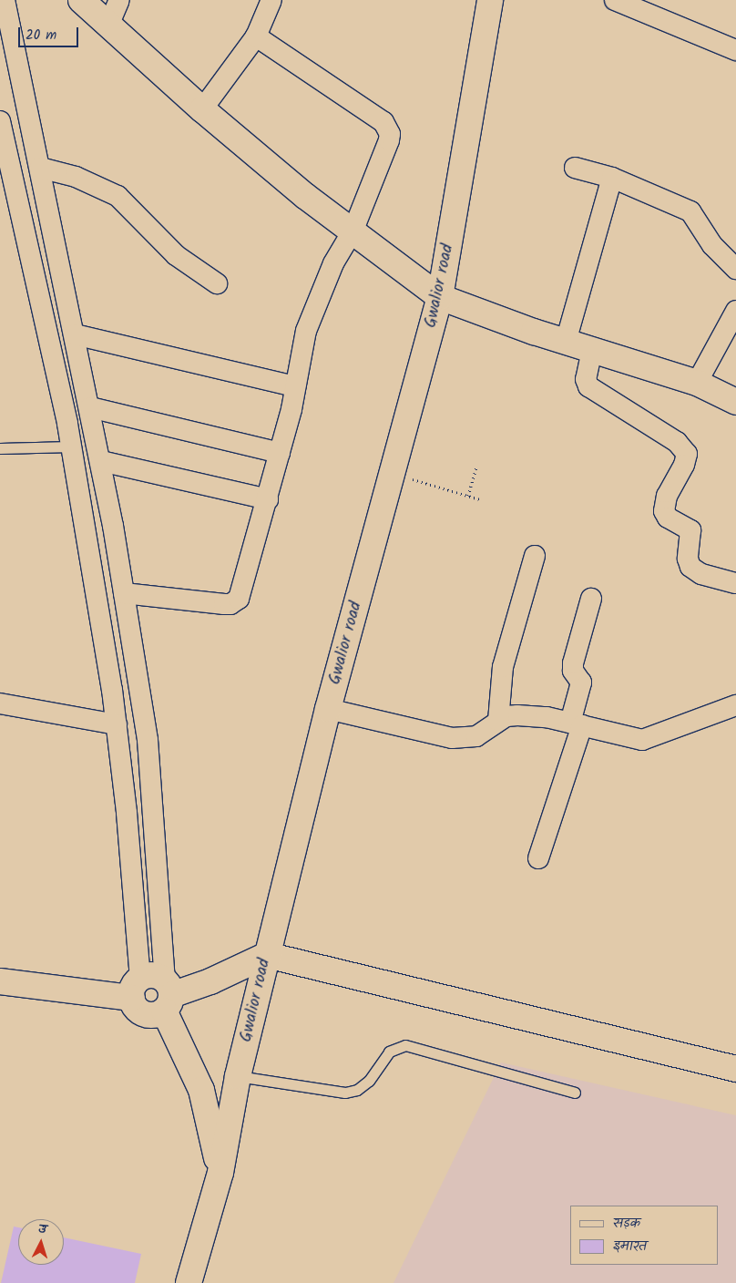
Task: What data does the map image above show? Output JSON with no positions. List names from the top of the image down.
{
  "streets": {
    "street": ["Gwalior road"]
  },
  "legend": ["सड़क", "इमारत"],
  "scale_bar": "20 m",
  "north": "top"
}
